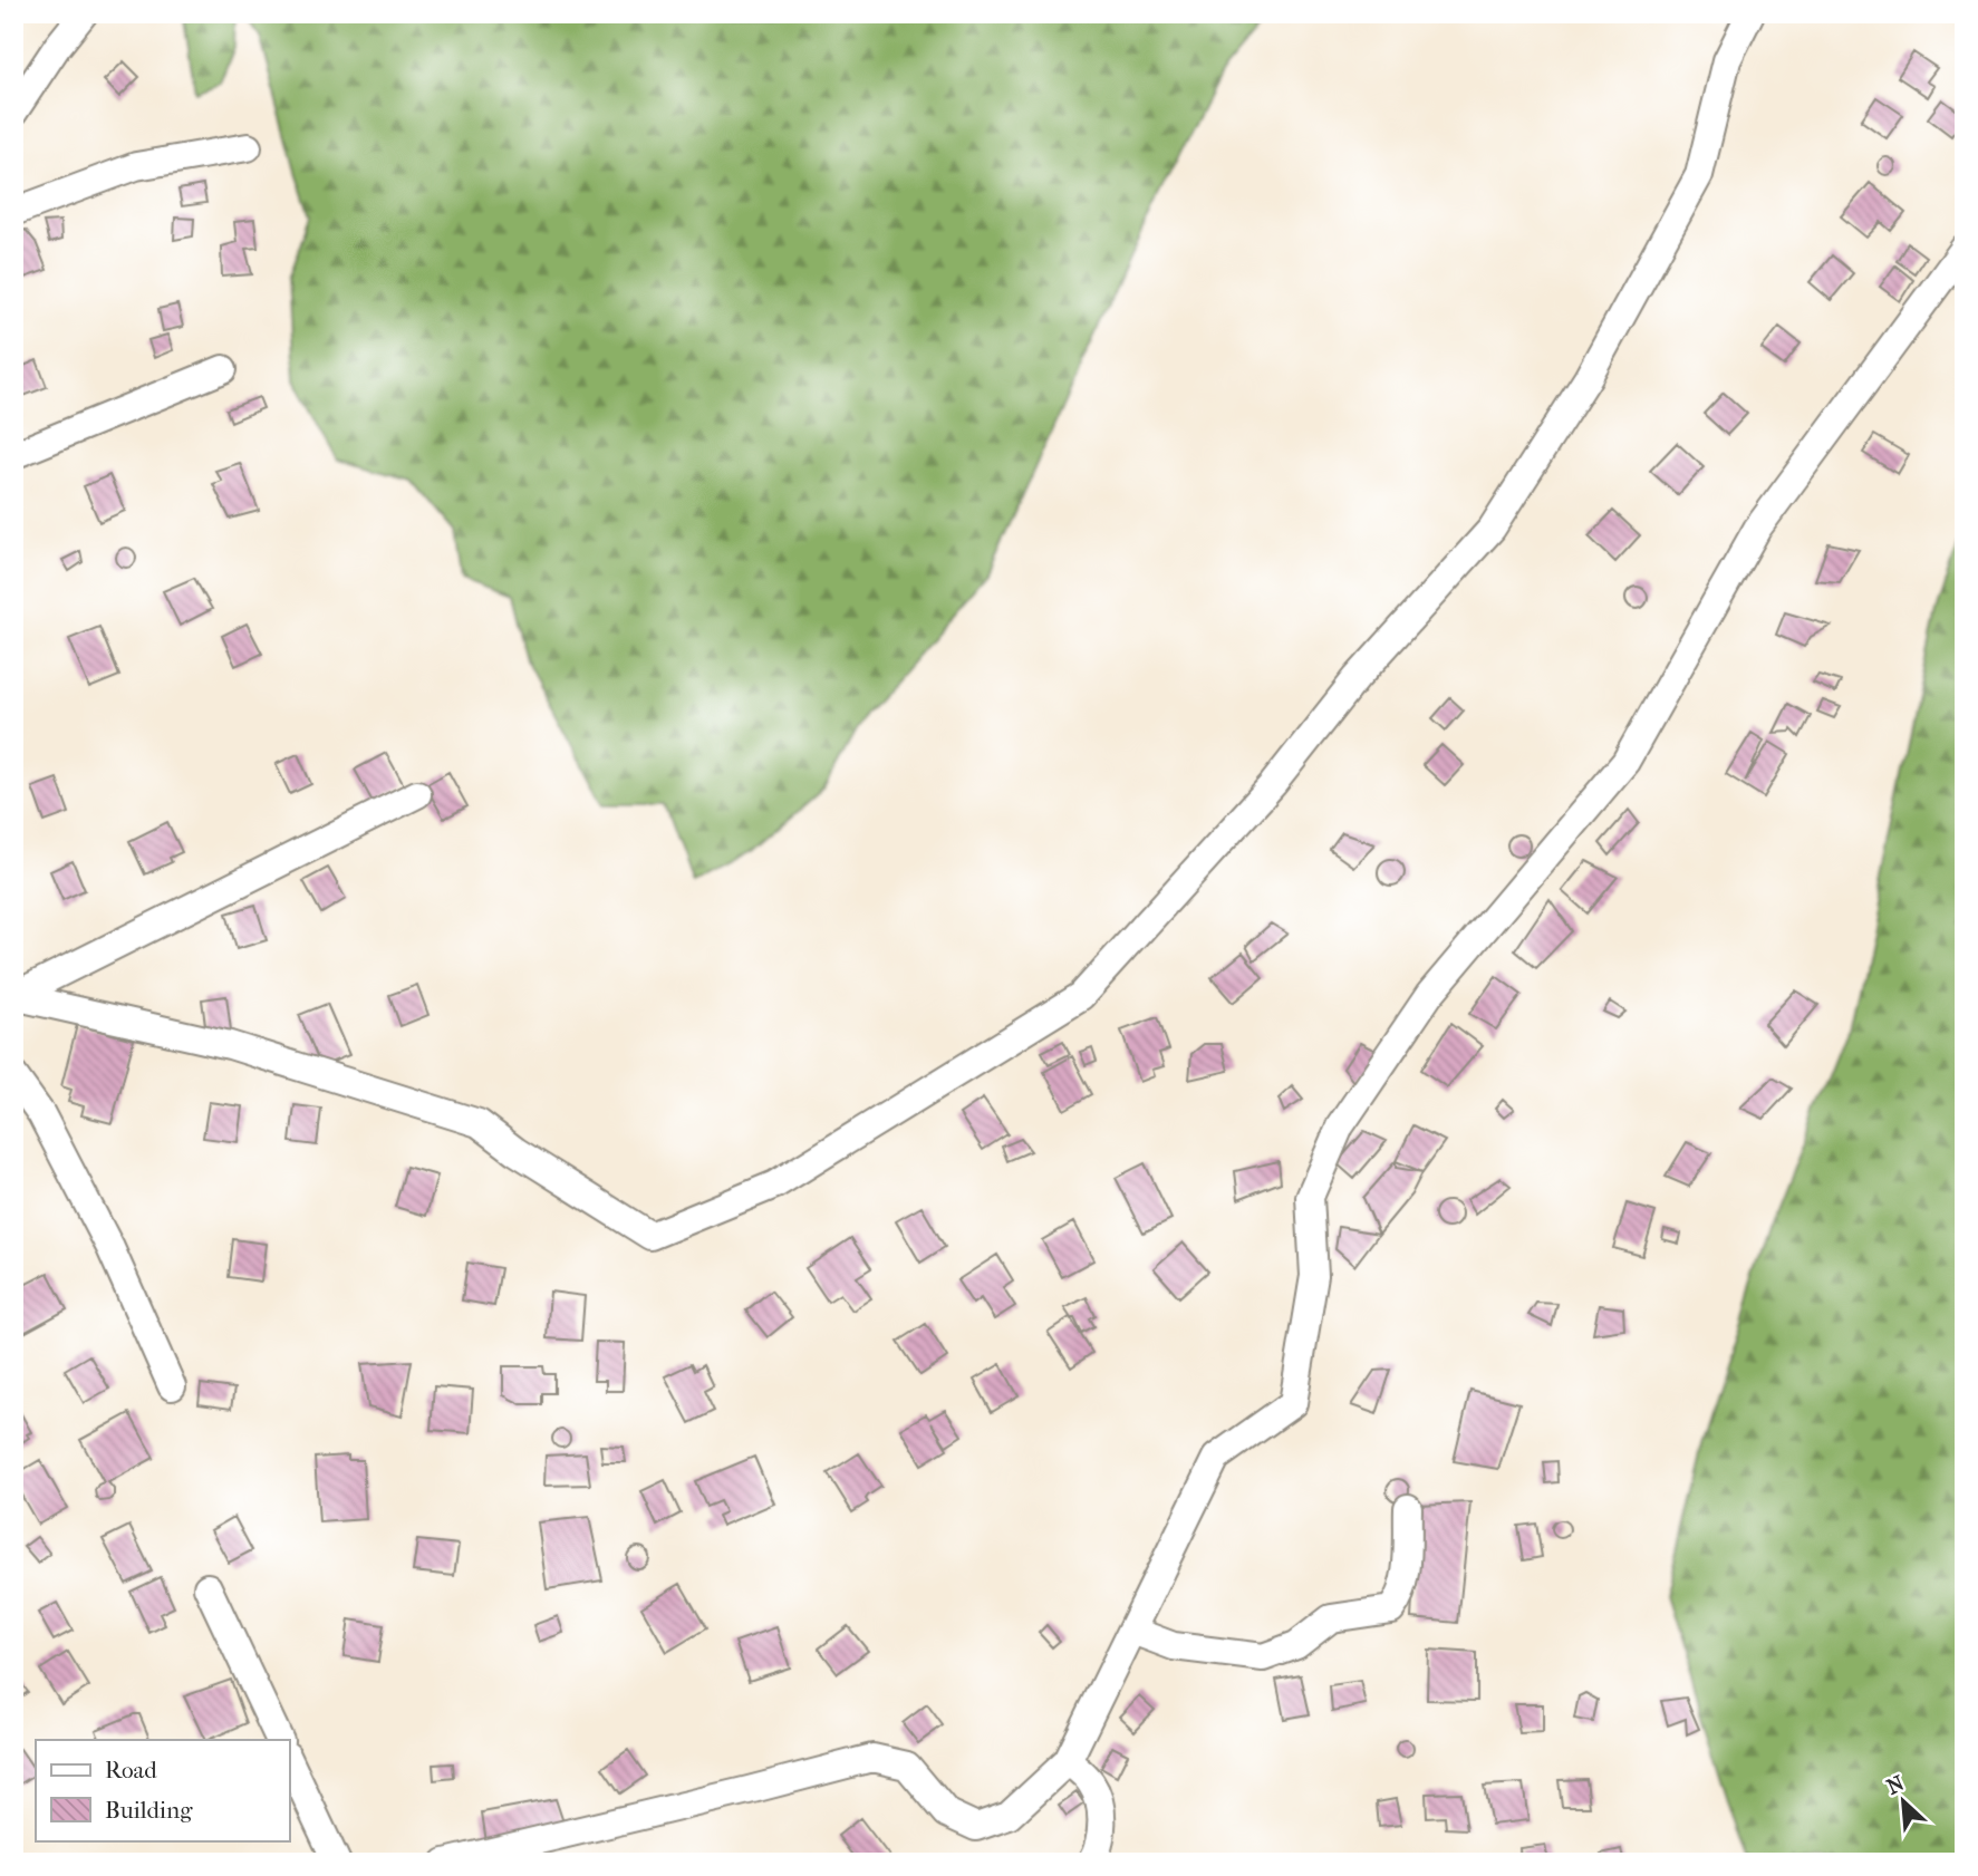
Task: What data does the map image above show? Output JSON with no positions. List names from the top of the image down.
{
  "legend": ["Road", "Building"],
  "north": "top left"
}
